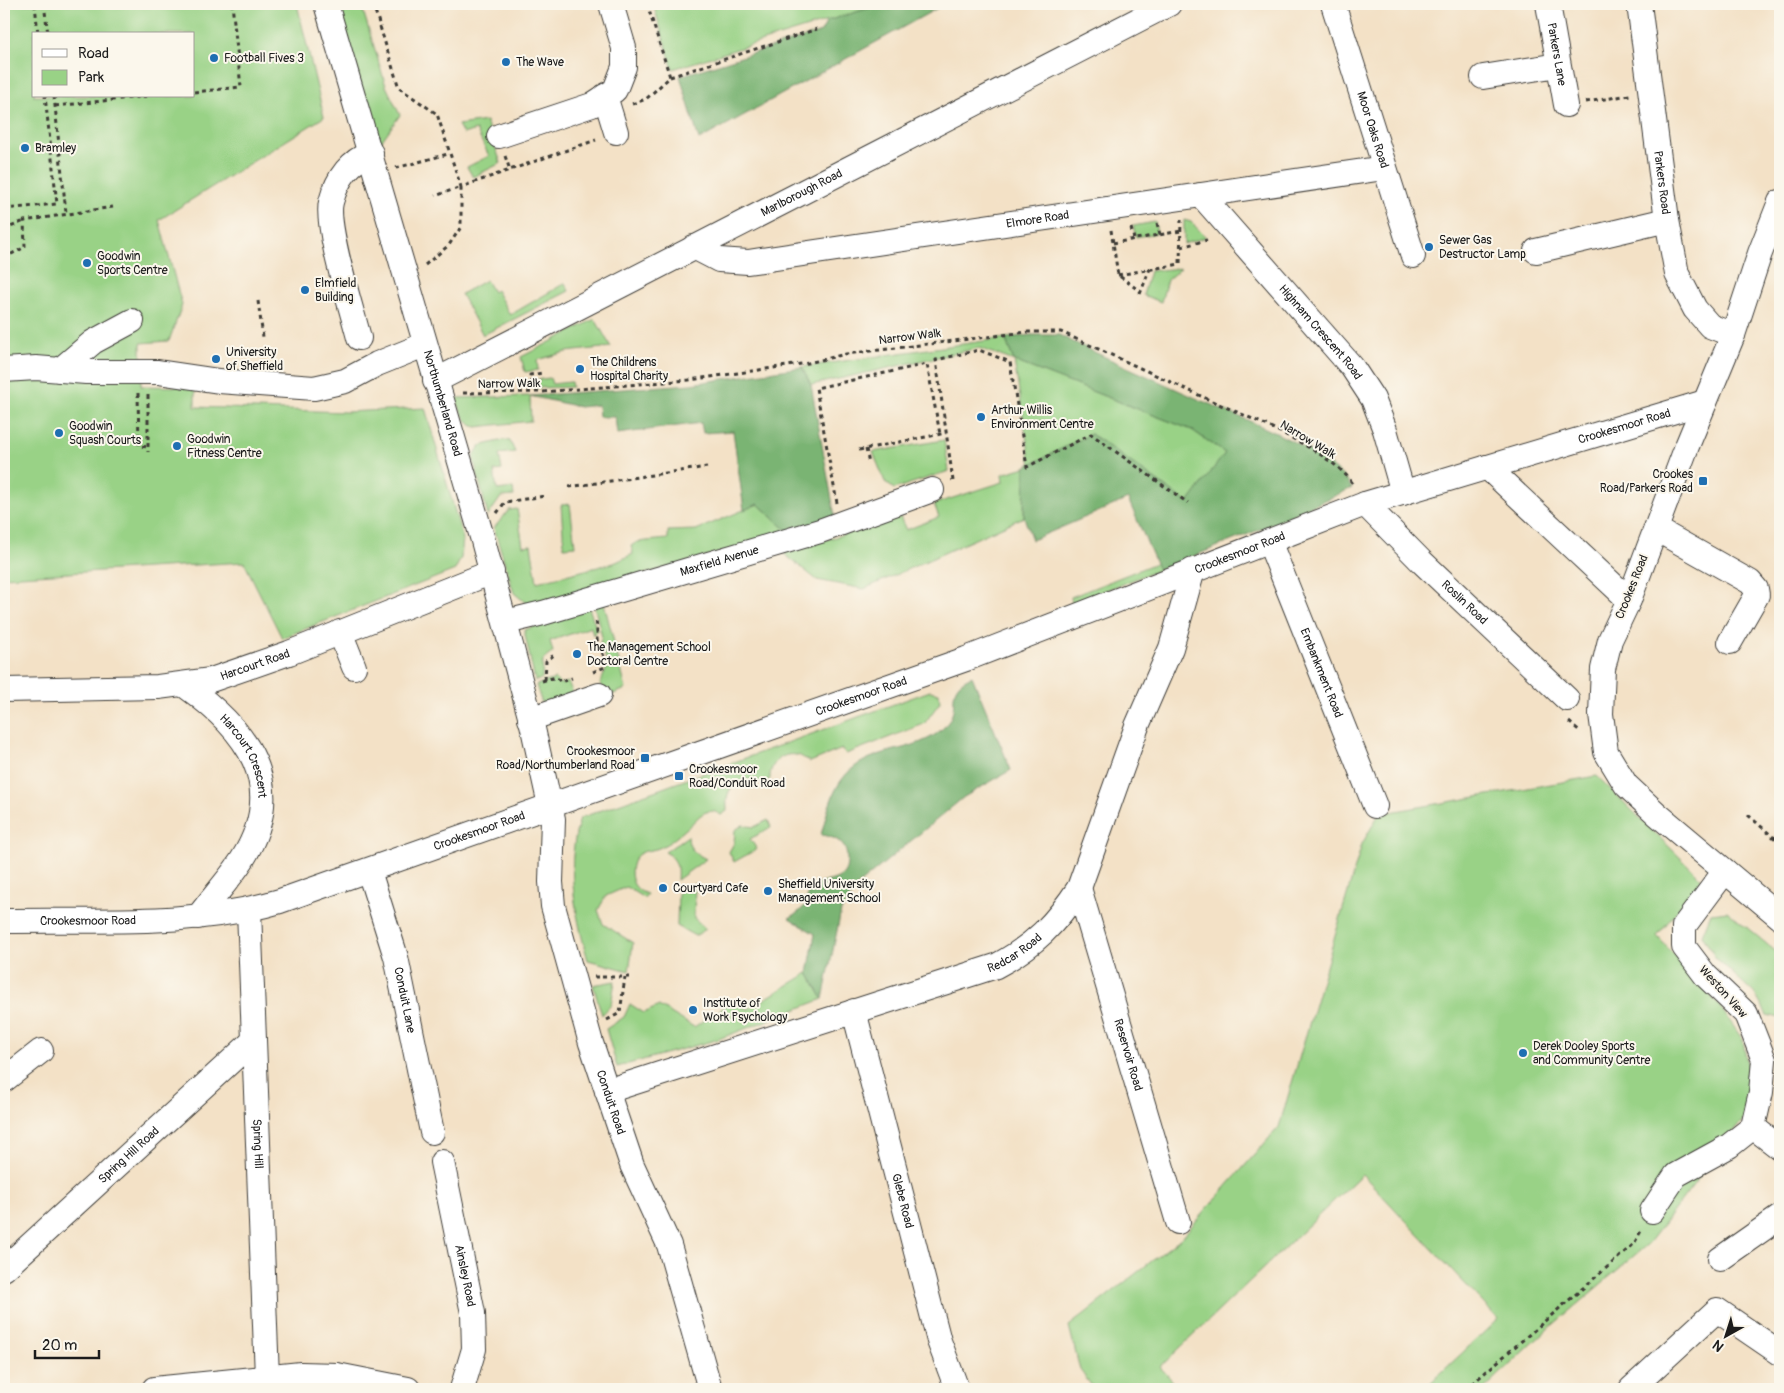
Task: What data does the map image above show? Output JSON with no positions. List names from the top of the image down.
{
  "streets": {
    "street": [
      "Parkers Lane",
      "Moor Oaks Road",
      "Parkers Road",
      "Marlborough Road",
      "Elmore Road",
      "Highnam Crescent Road",
      "Northumberland Road",
      "Crookesmoor Road",
      "Maxfield Avenue",
      "Crookes Road",
      "Roslin Road",
      "Harcourt Road",
      "Embankment Road",
      "Harcourt Crescent",
      "Redcar Road",
      "Weston View",
      "Conduit Lane",
      "Reservoir Road",
      "Conduit Road",
      "Spring Hill",
      "Spring Hill Road",
      "Glebe Road",
      "Ainsley Road"
    ],
    "path": ["Narrow Walk"]
  },
  "crossings": [
    ["Moor Oaks Road", "Elmore Road"],
    ["Parkers Road", "Crookes Road"],
    ["Marlborough Road", "Elmore Road"],
    ["Marlborough Road", "Narrow Walk"],
    ["Marlborough Road", "Northumberland Road"],
    ["Elmore Road", "Highnam Crescent Road"],
    ["Highnam Crescent Road", "Crookesmoor Road"],
    ["Narrow Walk", "Northumberland Road"],
    ["Northumberland Road", "Crookesmoor Road"],
    ["Northumberland Road", "Maxfield Avenue"],
    ["Northumberland Road", "Harcourt Road"],
    ["Northumberland Road", "Conduit Road"],
    ["Crookesmoor Road", "Crookes Road"],
    ["Crookesmoor Road", "Roslin Road"],
    ["Crookesmoor Road", "Embankment Road"],
    ["Crookesmoor Road", "Harcourt Crescent"],
    ["Crookesmoor Road", "Redcar Road"],
    ["Crookesmoor Road", "Conduit Lane"],
    ["Crookesmoor Road", "Conduit Road"],
    ["Crookesmoor Road", "Spring Hill"],
    ["Crookes Road", "Weston View"],
    ["Harcourt Road", "Harcourt Crescent"],
    ["Redcar Road", "Reservoir Road"],
    ["Redcar Road", "Conduit Road"],
    ["Redcar Road", "Glebe Road"],
    ["Spring Hill", "Spring Hill Road"]
  ],
  "places": {
    "other": [
      "Football Fives 3",
      "The Wave",
      "Bramley",
      "Sewer Gas Destructor Lamp",
      "Goodwin Sports Centre",
      "Elmfield Building",
      "University of Sheffield",
      "The Childrens Hospital Charity",
      "Arthur Willis Environment Centre",
      "Goodwin Squash Courts",
      "Goodwin Fitness Centre",
      "The Management School Doctoral Centre",
      "Courtyard Cafe",
      "Sheffield University Management School",
      "Institute of Work Psychology",
      "Derek Dooley Sports and Community Centre"
    ],
    "transit": ["Crookes Road/Parkers Road", "Crookesmoor Road/Northumberland Road", "Crookesmoor Road/Conduit Road"]
  },
  "legend": ["Road", "Park"],
  "scale_bar": "20 m",
  "north": "bottom left"
}
